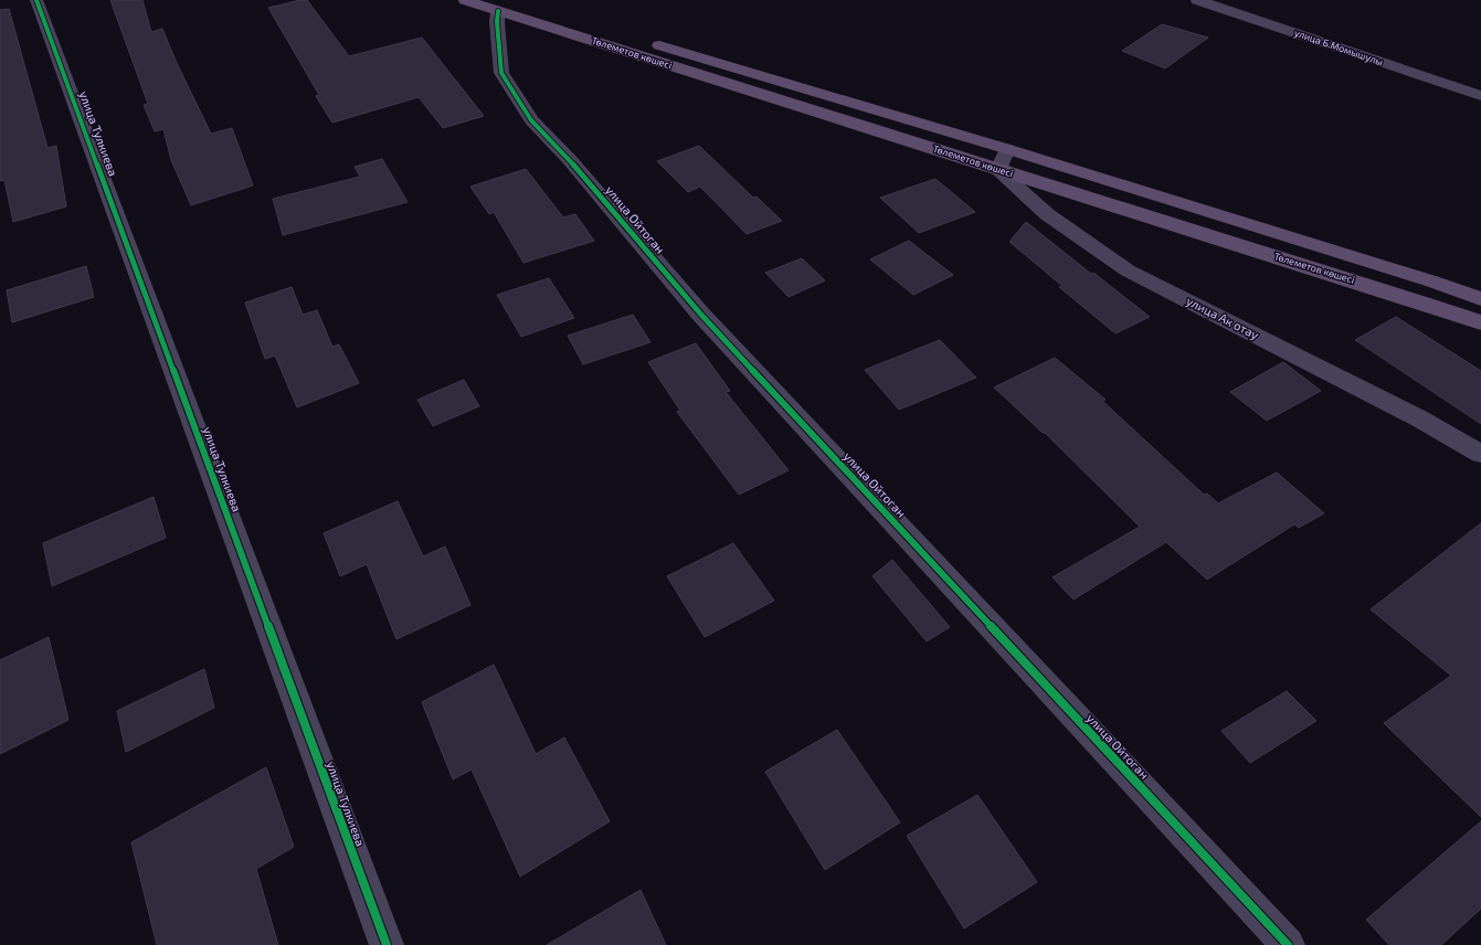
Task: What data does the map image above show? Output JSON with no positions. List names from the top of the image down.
{
  "streets": {
    "main road": ["Төлеметов көшесі"],
    "street": [
      "улица Б.Момышулы",
      "улица Тулкиева",
      "улица Ойтоган",
      "улица Ак отау"
    ]
  },
  "crossings": [
    ["Төлеметов көшесі", "улица Ойтоган"],
    ["Төлеметов көшесі", "улица Ак отау"]
  ]
}
